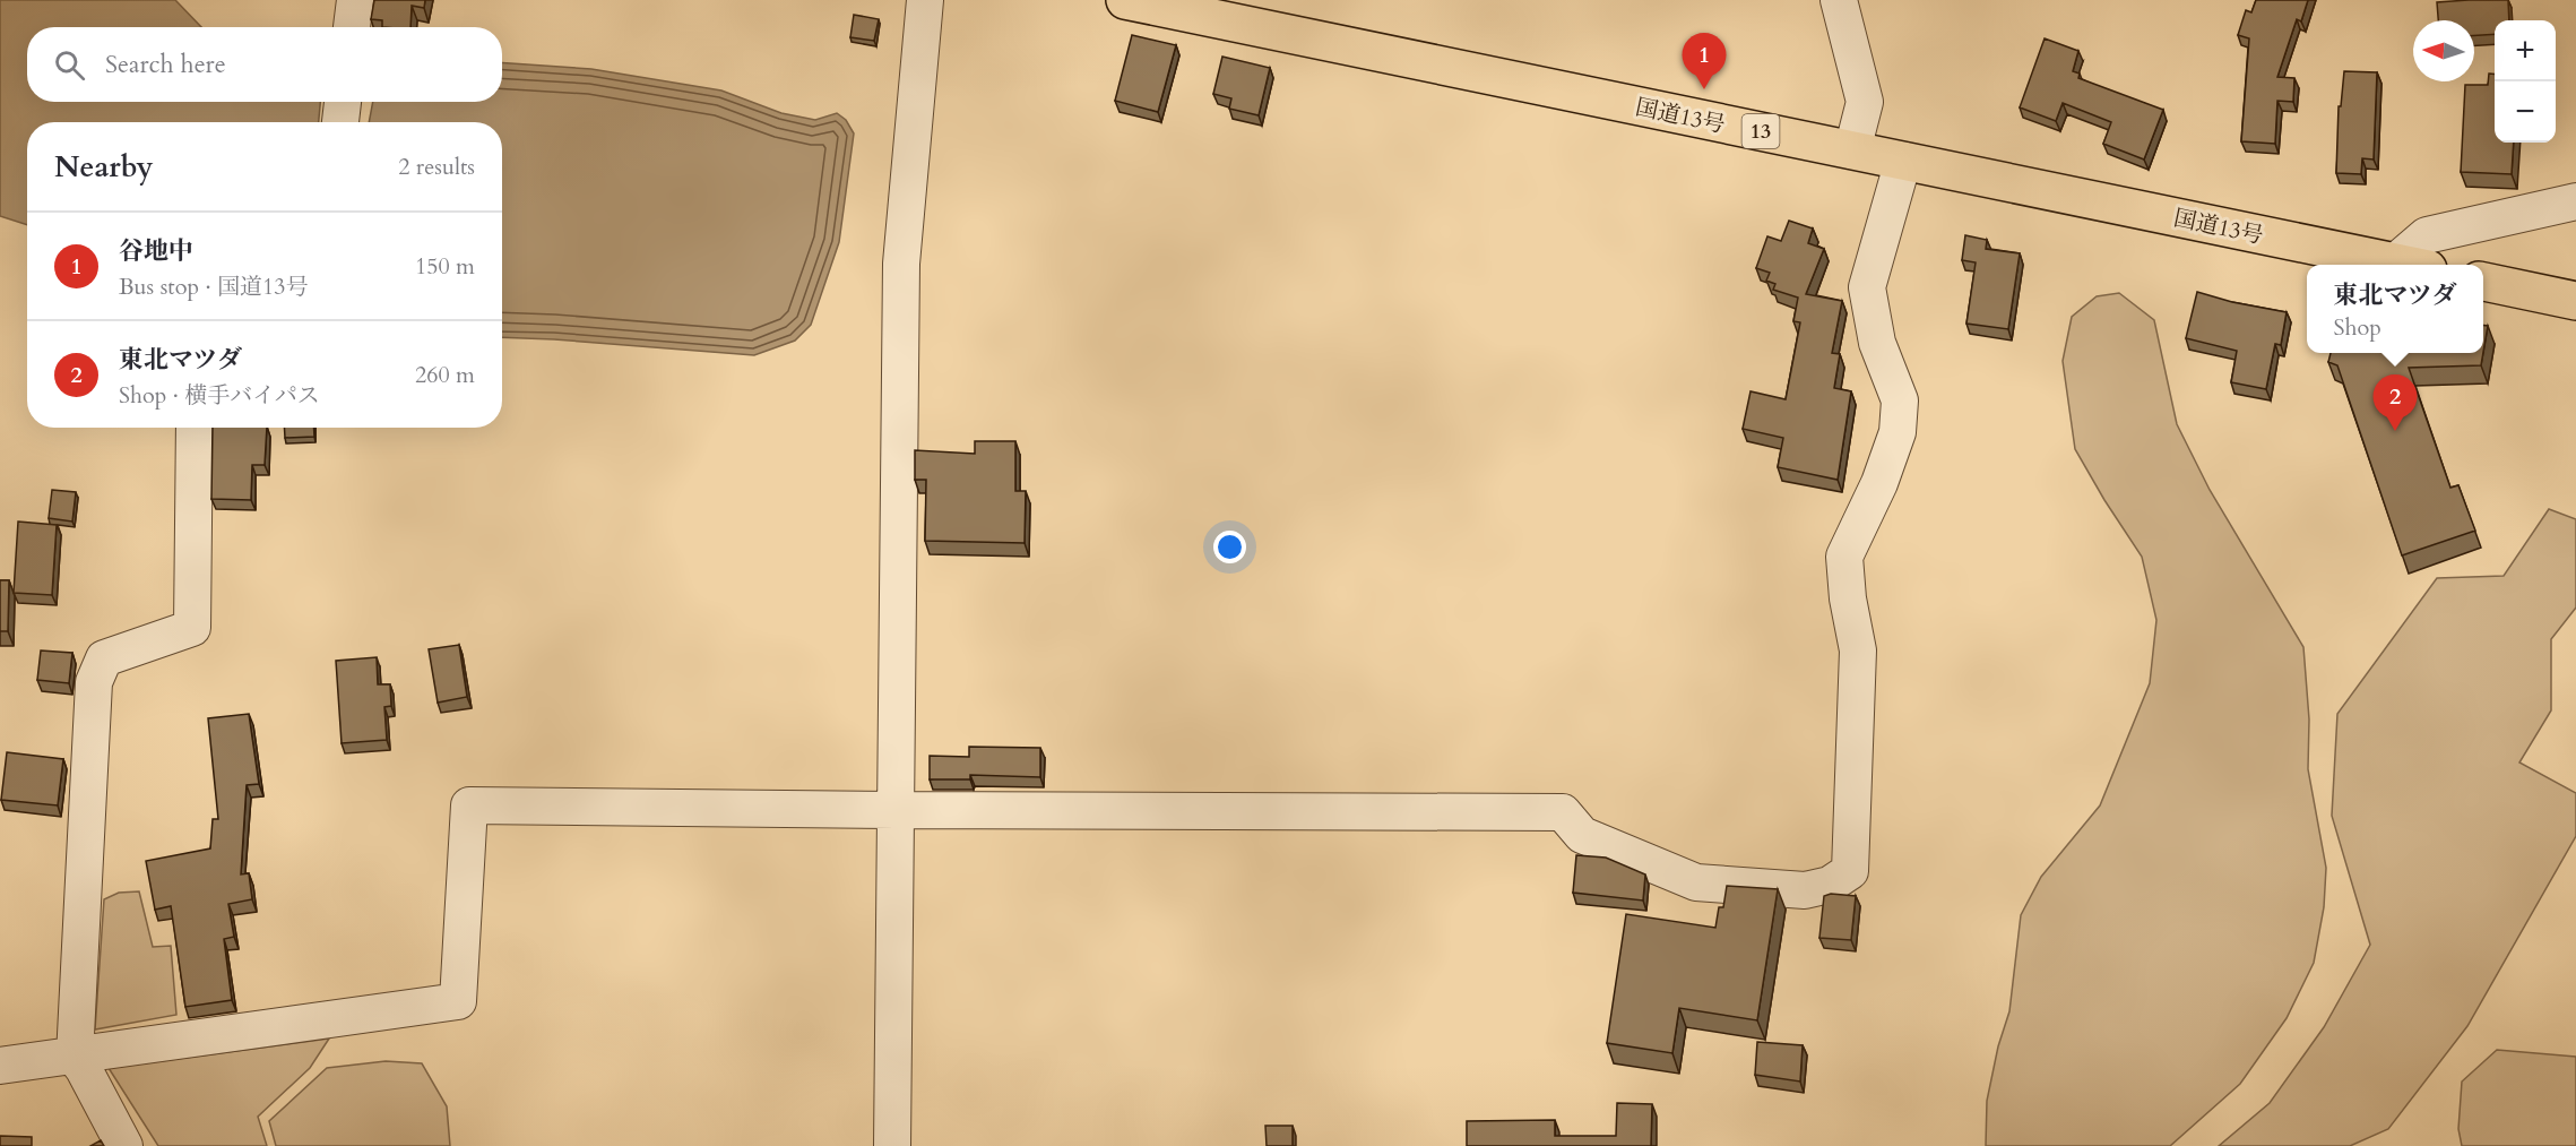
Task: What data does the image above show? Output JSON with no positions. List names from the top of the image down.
{
  "streets": {
    "highway": ["国道13号", "13"]
  },
  "north": "left",
  "page": {
    "map_buttons": ["+", "−"],
    "search": "Search here",
    "pins": ["1", "2"],
    "heading": ["Nearby", "2 results"],
    "list": [
      {
        "mark": "1",
        "name": "谷地中",
        "note": "Bus stop · 国道13号",
        "value": "150 m"
      },
      {
        "mark": "2",
        "name": "東北マツダ",
        "note": "Shop · 横手バイパス",
        "value": "260 m"
      }
    ],
    "popup": ["東北マツダ", "Shop"]
  }
}
